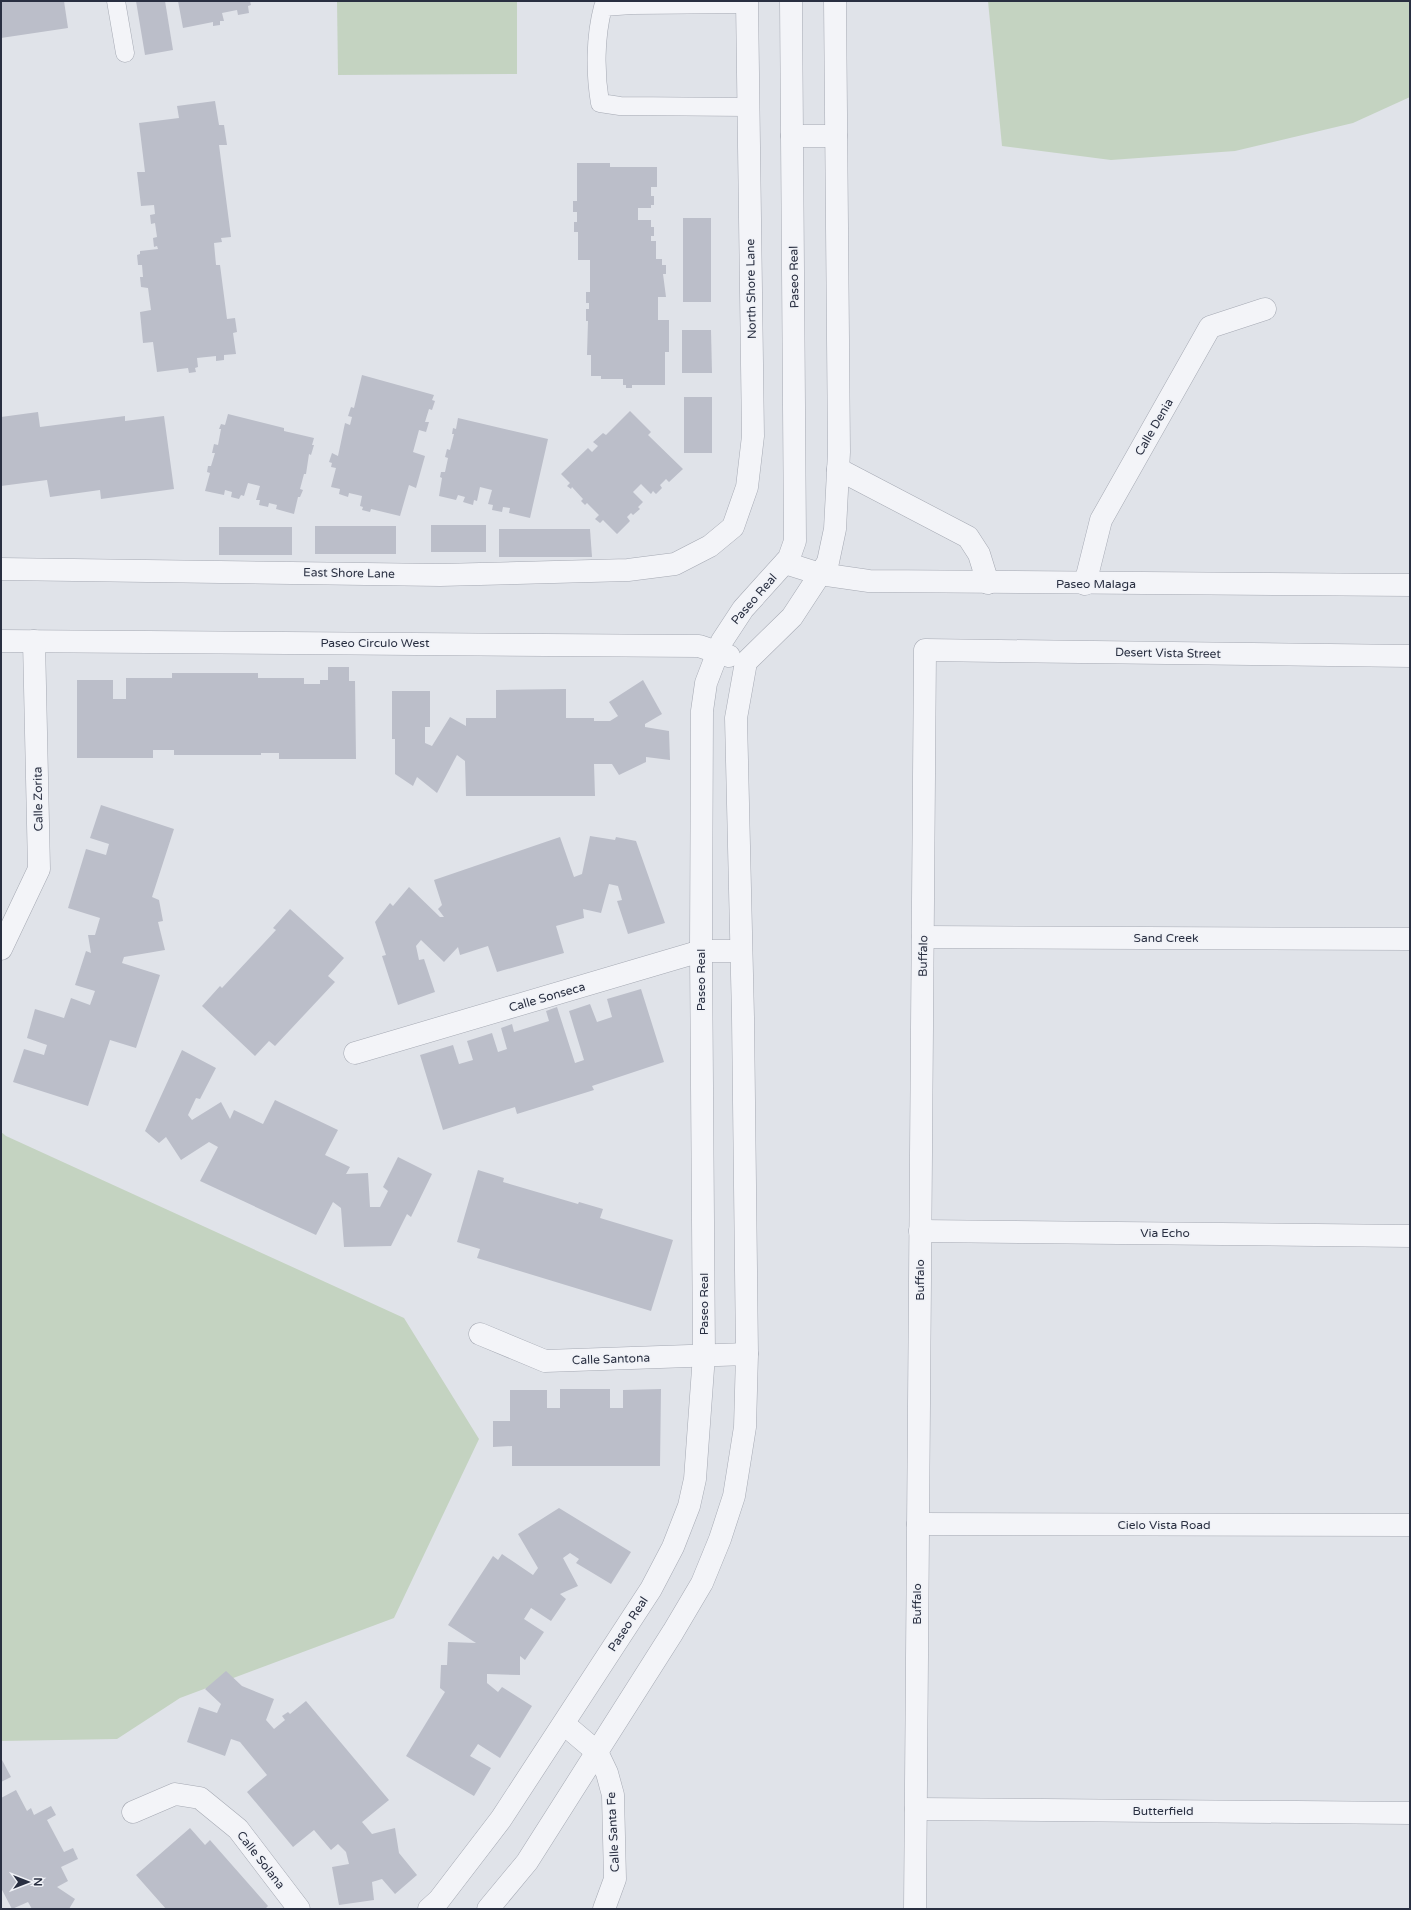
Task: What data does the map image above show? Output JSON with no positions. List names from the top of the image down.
{
  "streets": {
    "street": [
      "Paseo Real",
      "North Shore Lane",
      "Calle Denia",
      "East Shore Lane",
      "Paseo Malaga",
      "Paseo Circulo West",
      "Desert Vista Street",
      "Calle Zorita",
      "Sand Creek",
      "Buffalo",
      "Calle Sonseca",
      "Via Echo",
      "Calle Santona",
      "Cielo Vista Road",
      "Butterfield",
      "Calle Santa Fe",
      "Calle Solana"
    ]
  },
  "crossings": [
    ["Paseo Real", "Paseo Malaga"],
    ["Paseo Real", "Paseo Circulo West"],
    ["Paseo Real", "Calle Sonseca"],
    ["Paseo Real", "Calle Santona"],
    ["Paseo Real", "Calle Santa Fe"],
    ["North Shore Lane", "East Shore Lane"],
    ["Calle Denia", "Paseo Malaga"],
    ["Paseo Circulo West", "Calle Zorita"],
    ["Desert Vista Street", "Buffalo"],
    ["Sand Creek", "Buffalo"],
    ["Buffalo", "Via Echo"],
    ["Buffalo", "Cielo Vista Road"],
    ["Buffalo", "Butterfield"]
  ],
  "north": "right"
}
